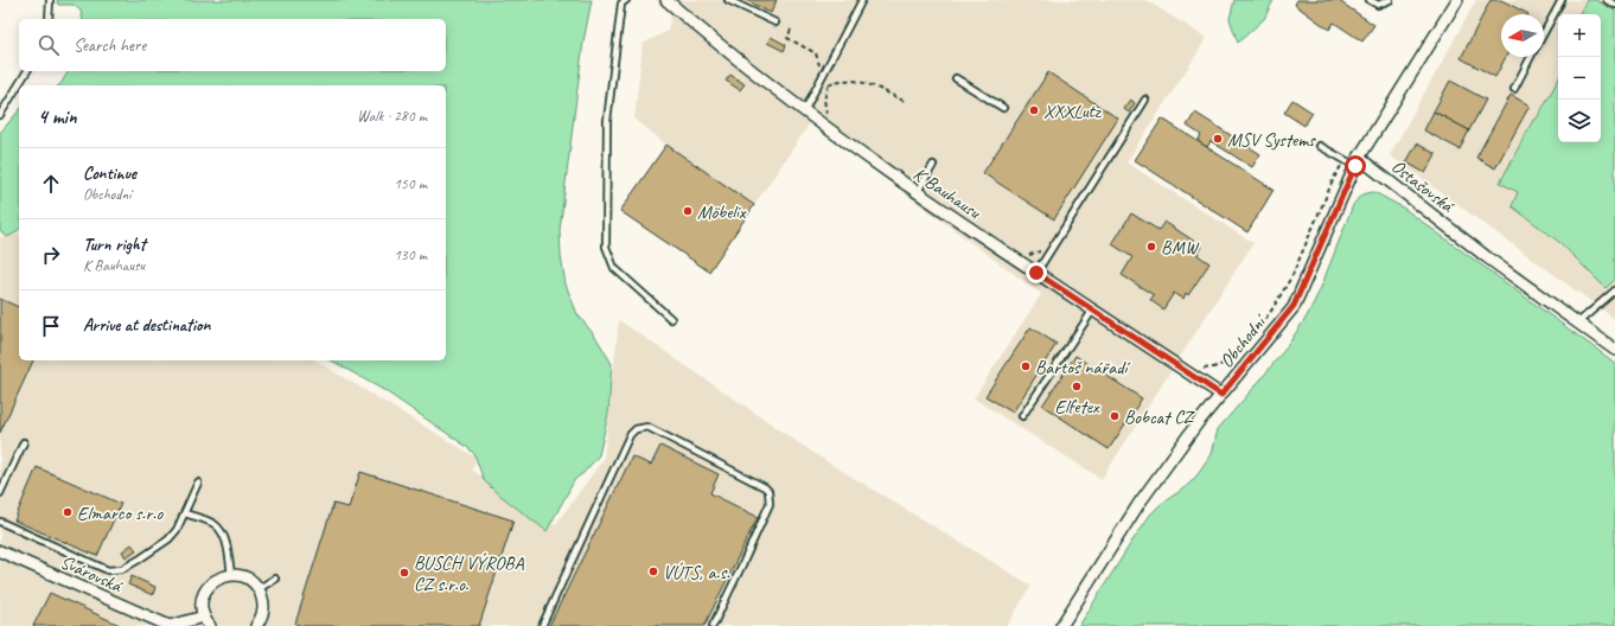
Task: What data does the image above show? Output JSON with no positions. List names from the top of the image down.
{
  "streets": {
    "street": [
      "Ostašovská",
      "K Bauhausu",
      "Obchodní",
      "Svárovská"
    ]
  },
  "crossings": [
    ["Ostašovská", "Obchodní"],
    ["K Bauhausu", "Obchodní"]
  ],
  "places": [
    "XXXLutz",
    "MSV Systems",
    "Möbelix",
    "BMW",
    "Bartoš nářadí",
    "Elfetex",
    "Bobcat CZ",
    "Elmarco s.r.o",
    "VÚTS, a.s.",
    "BUSCH VÝROBA CZ s.r.o."
  ],
  "north": "left",
  "page": {
    "map_buttons": ["+", "−"],
    "search": "Search here",
    "heading": ["4 min", "Walk · 280 m"],
    "list": [
      ["Continue", "Obchodní", "150 m"],
      ["Turn right", "K Bauhausu", "130 m"],
      "Arrive at destination"
    ]
  }
}
